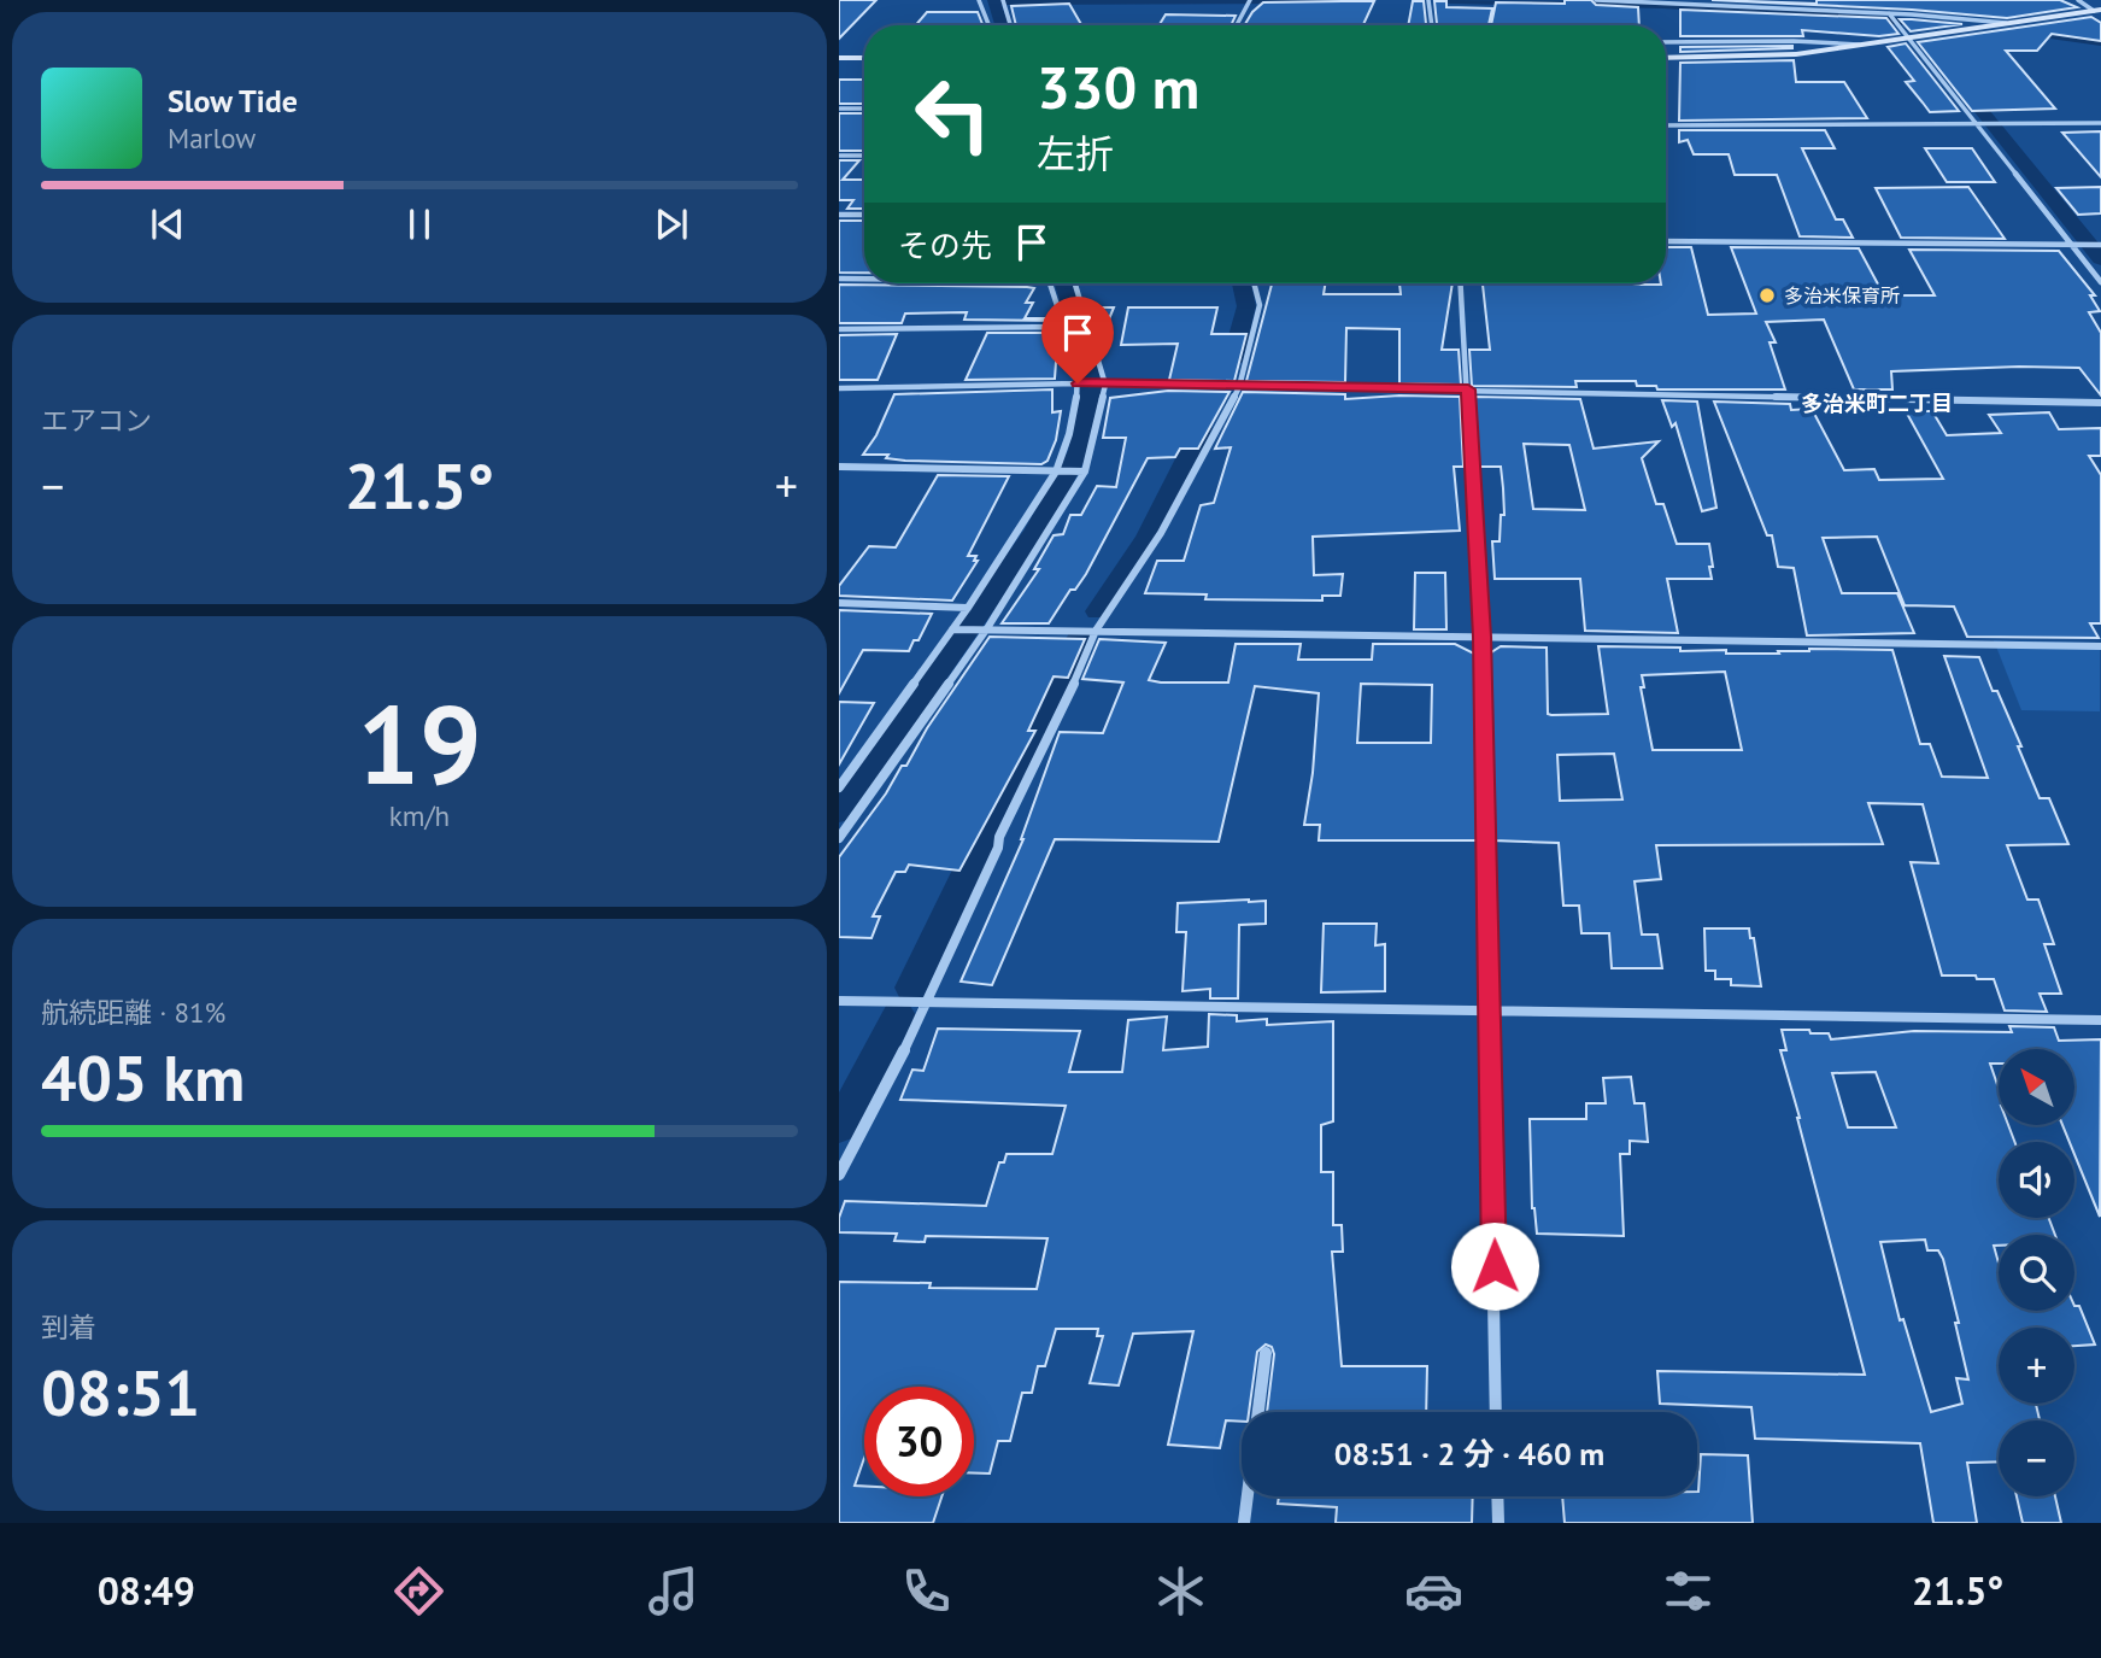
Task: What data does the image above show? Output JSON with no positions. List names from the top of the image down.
{
  "districts": ["多治米町二丁目"],
  "places": ["多治米保育所"],
  "north": "top left",
  "page": {
    "turn": ["330 m", "左折"],
    "song": ["Slow Tide", "Marlow"],
    "then": "その先",
    "tile": [
      "エアコン",
      ["19", "km/h"],
      ["航続距離 · 81%", "405 km"],
      ["到着", "08:51"]
    ],
    "heat": ["−", "21.5°", "+"],
    "map_buttons": ["+", "−"],
    "limit": "30",
    "trip": "08:51 · 2 分 · 460 m",
    "tabs": ["08:49", "21.5°"]
  }
}
